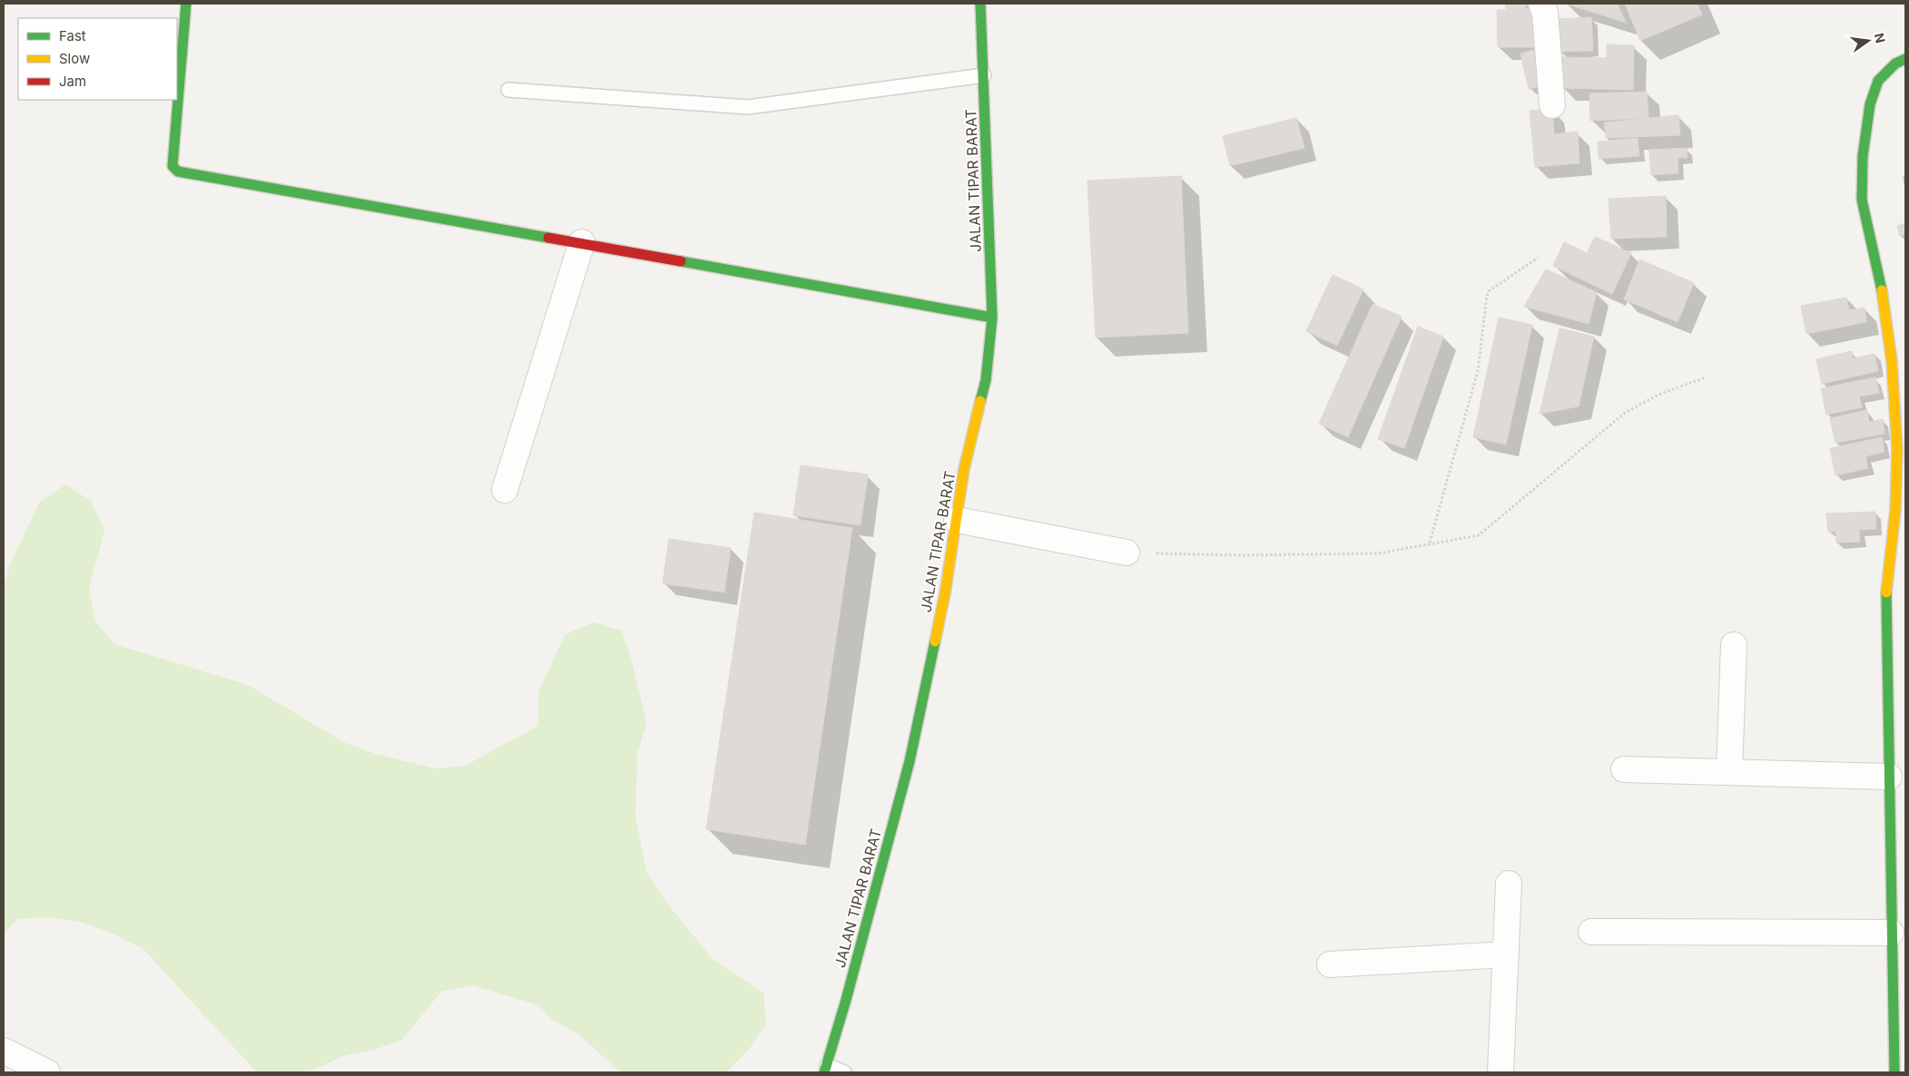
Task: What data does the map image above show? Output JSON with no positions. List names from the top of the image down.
{
  "streets": {
    "street": ["JALAN TIPAR BARAT"]
  },
  "legend": ["Fast", "Slow", "Jam"],
  "north": "right"
}
